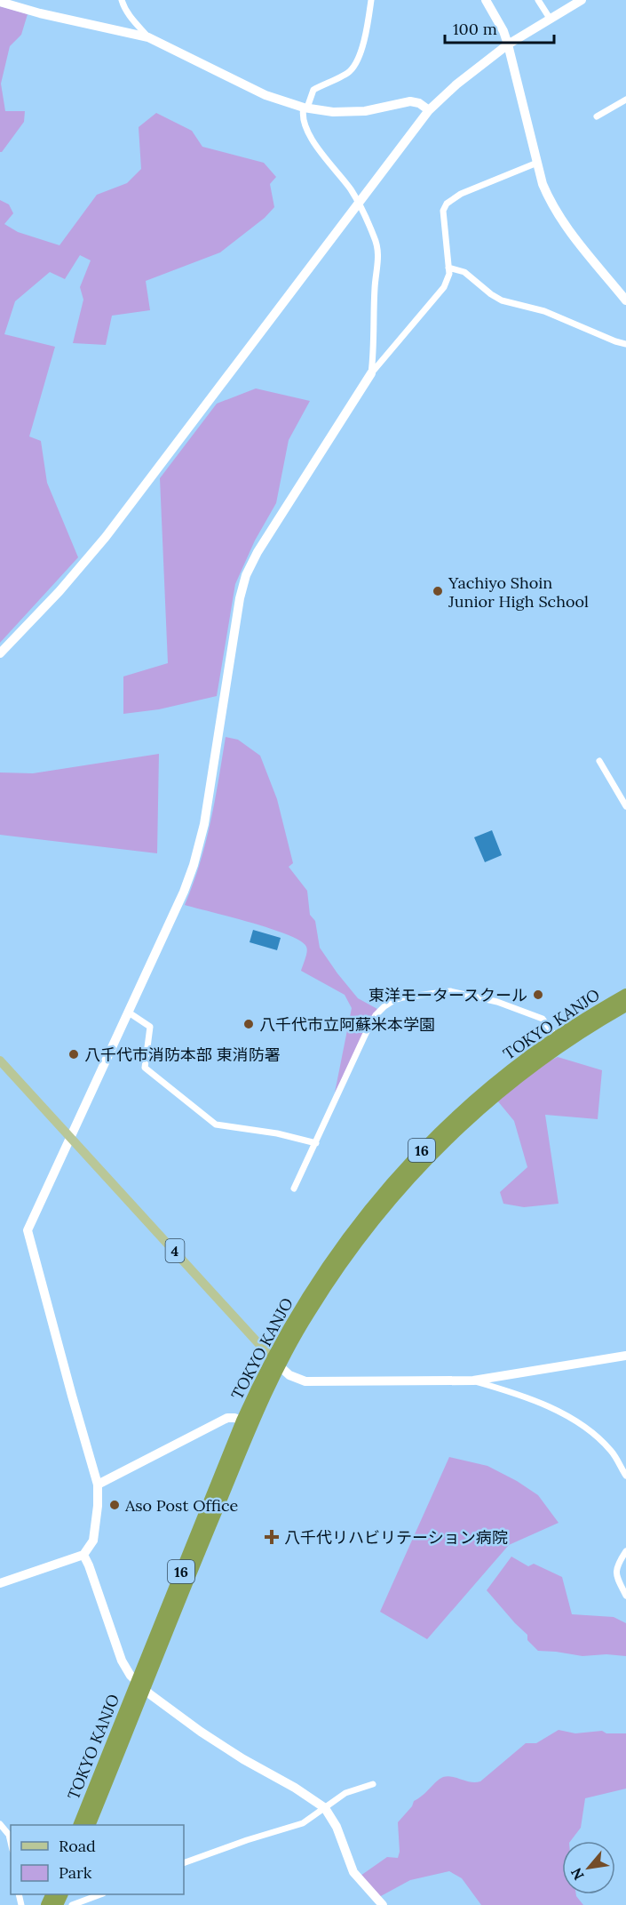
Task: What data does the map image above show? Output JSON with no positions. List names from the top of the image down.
{
  "streets": {
    "highway": ["TOKYO KANJO", "16"],
    "main road": ["4"]
  },
  "crossings": [
    ["TOKYO KANJO", "4"]
  ],
  "places": {
    "other": [
      "Yachiyo Shoin Junior High School",
      "東洋モータースクール",
      "八千代市立阿蘇米本学園",
      "八千代市消防本部 東消防署",
      "Aso Post Office"
    ],
    "health": ["八千代リハビリテーション病院"]
  },
  "legend": ["Road", "Park"],
  "scale_bar": "100 m",
  "north": "bottom left"
}
